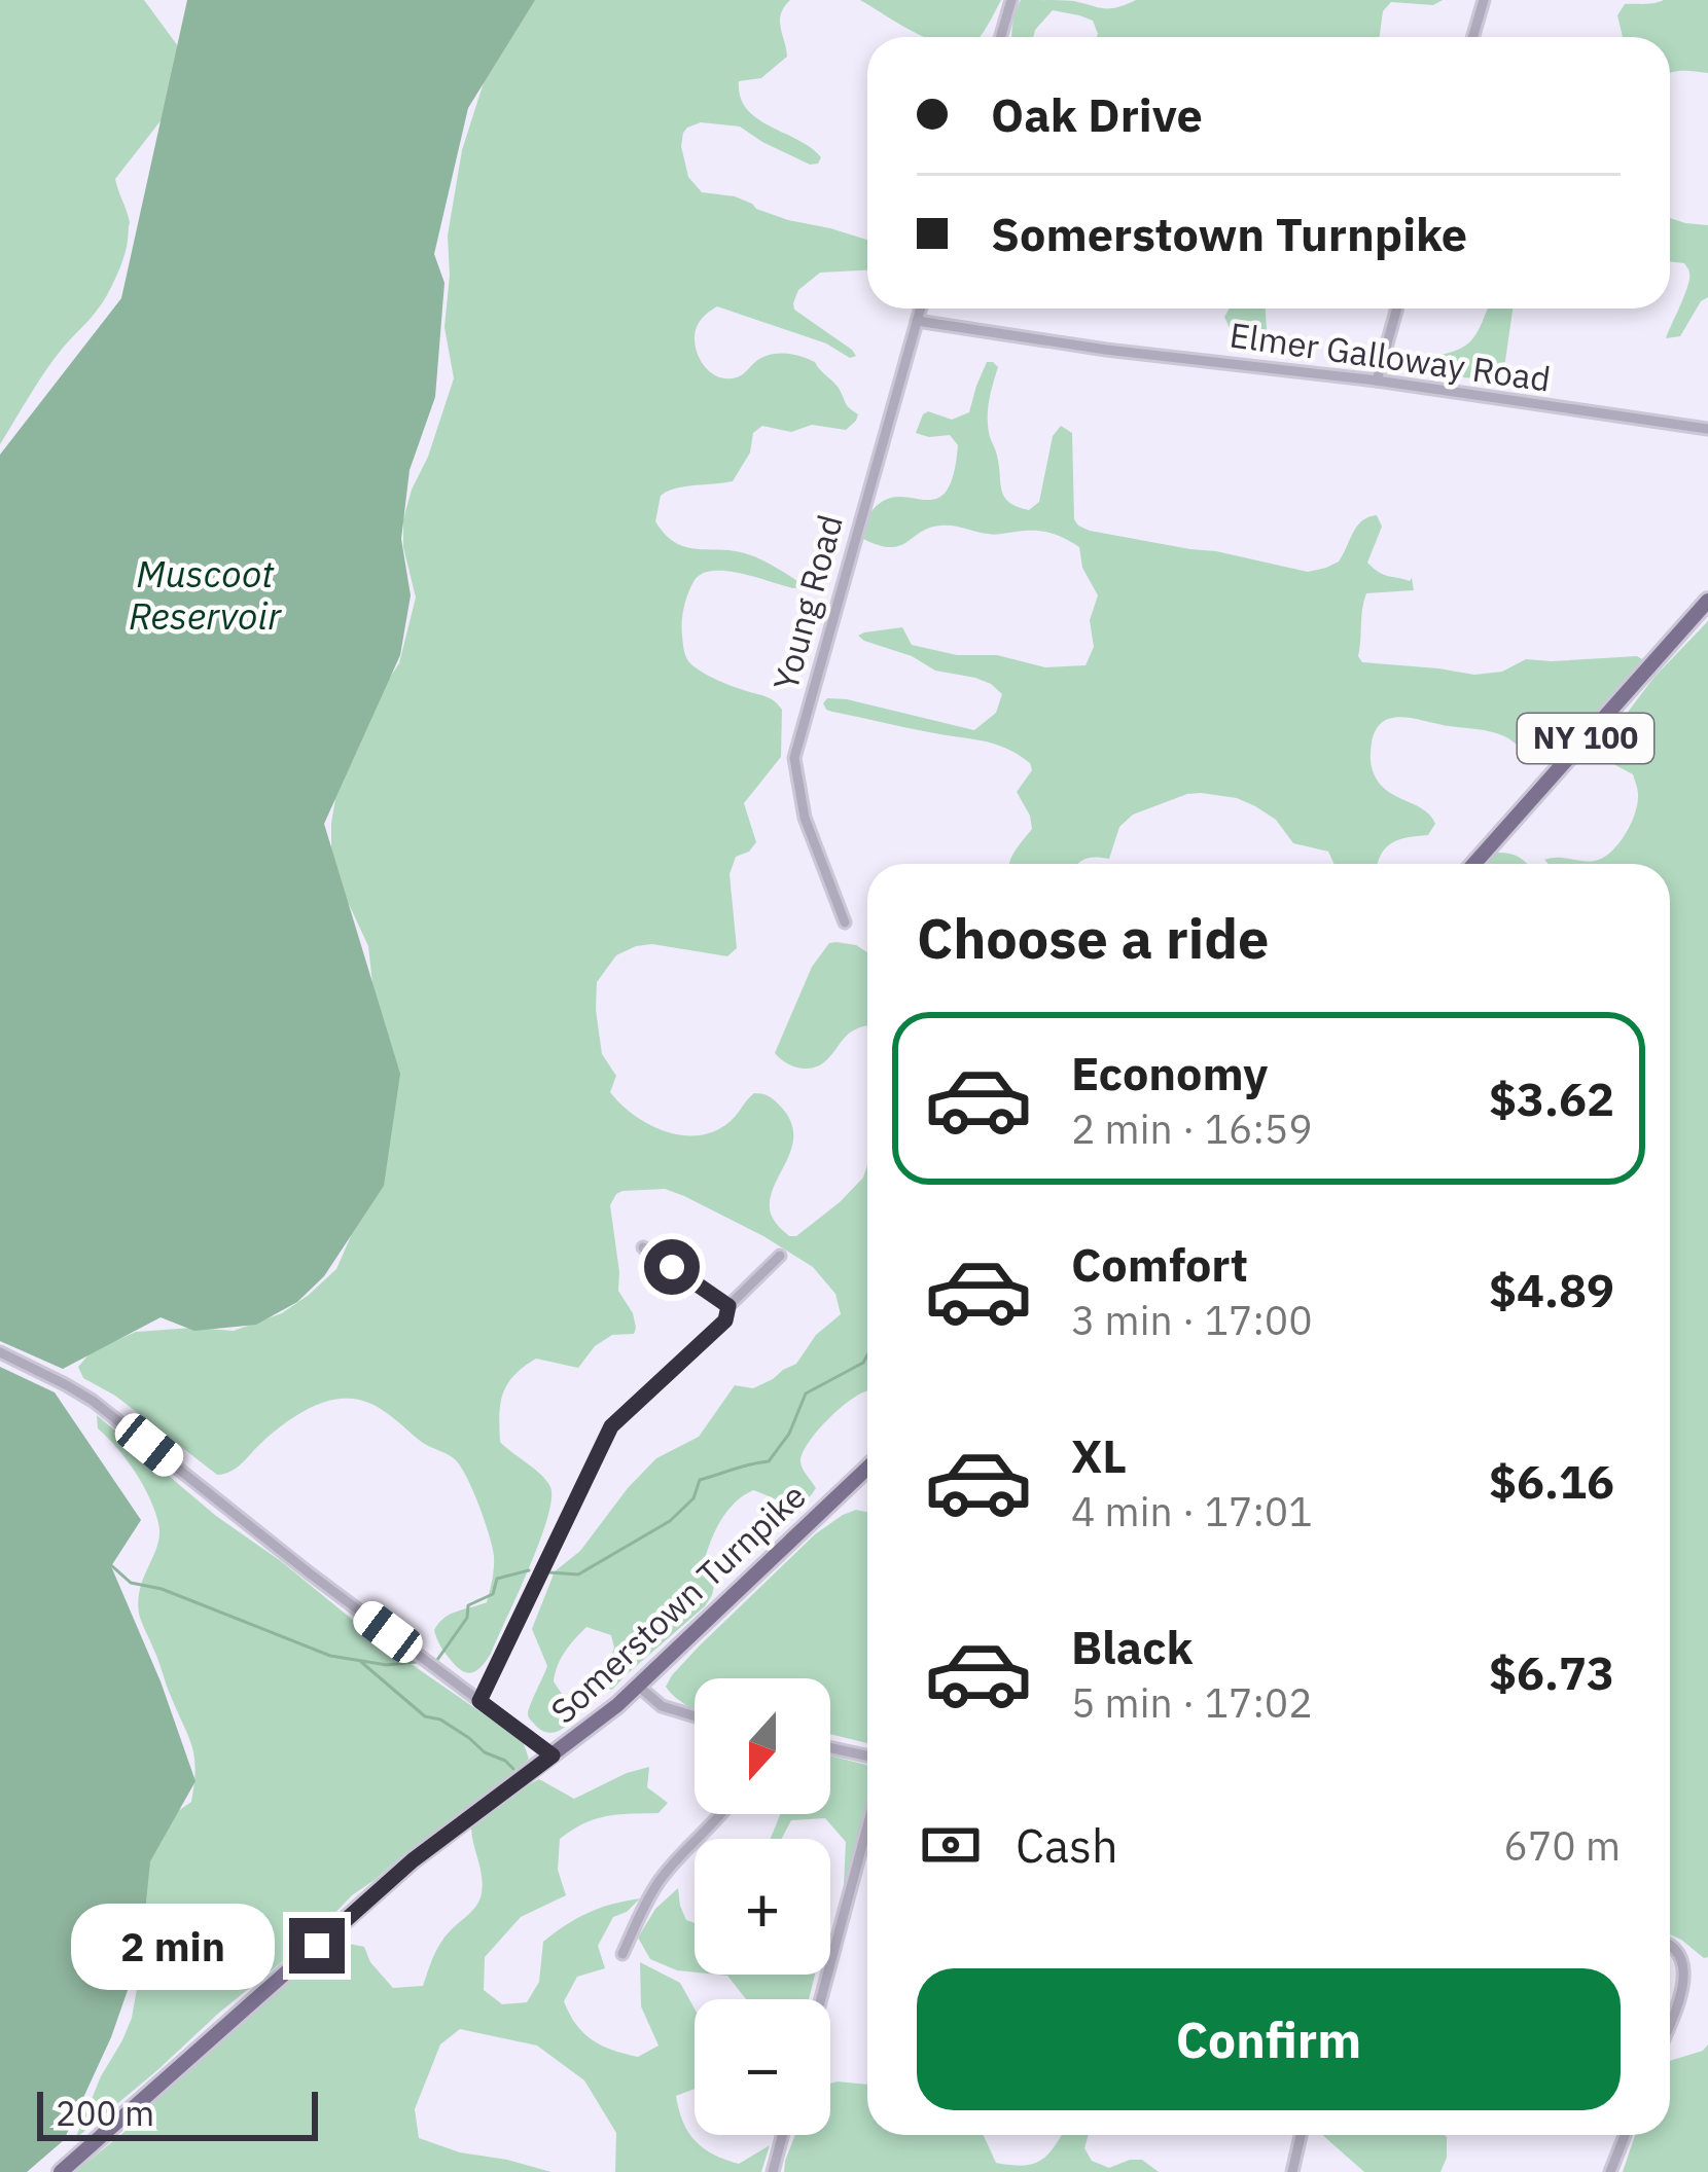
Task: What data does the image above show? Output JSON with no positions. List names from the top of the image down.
{
  "streets": {
    "main road": ["NY 100", "Somerstown Turnpike"],
    "street": ["Elmer Galloway Road", "Young Road"]
  },
  "crossings": [
    ["Elmer Galloway Road", "Young Road"]
  ],
  "water": ["Muscoot Reservoir"],
  "scale_bar": "200 m",
  "north": "bottom",
  "page": {
    "banner": ["Oak Drive", "Somerstown Turnpike"],
    "heading": "Choose a ride",
    "list": [
      {
        "name": "Economy",
        "note": "2 min · 16:59",
        "value": "$3.62"
      },
      {
        "name": "Comfort",
        "note": "3 min · 17:00",
        "value": "$4.89"
      },
      {
        "name": "XL",
        "note": "4 min · 17:01",
        "value": "$6.16"
      },
      {
        "name": "Black",
        "note": "5 min · 17:02",
        "value": "$6.73"
      }
    ],
    "map_buttons": ["+", "−"],
    "pay": ["Cash", "670 m"],
    "bubble": "2 min",
    "buttons": "Confirm",
    "scale": "200 m"
  }
}
